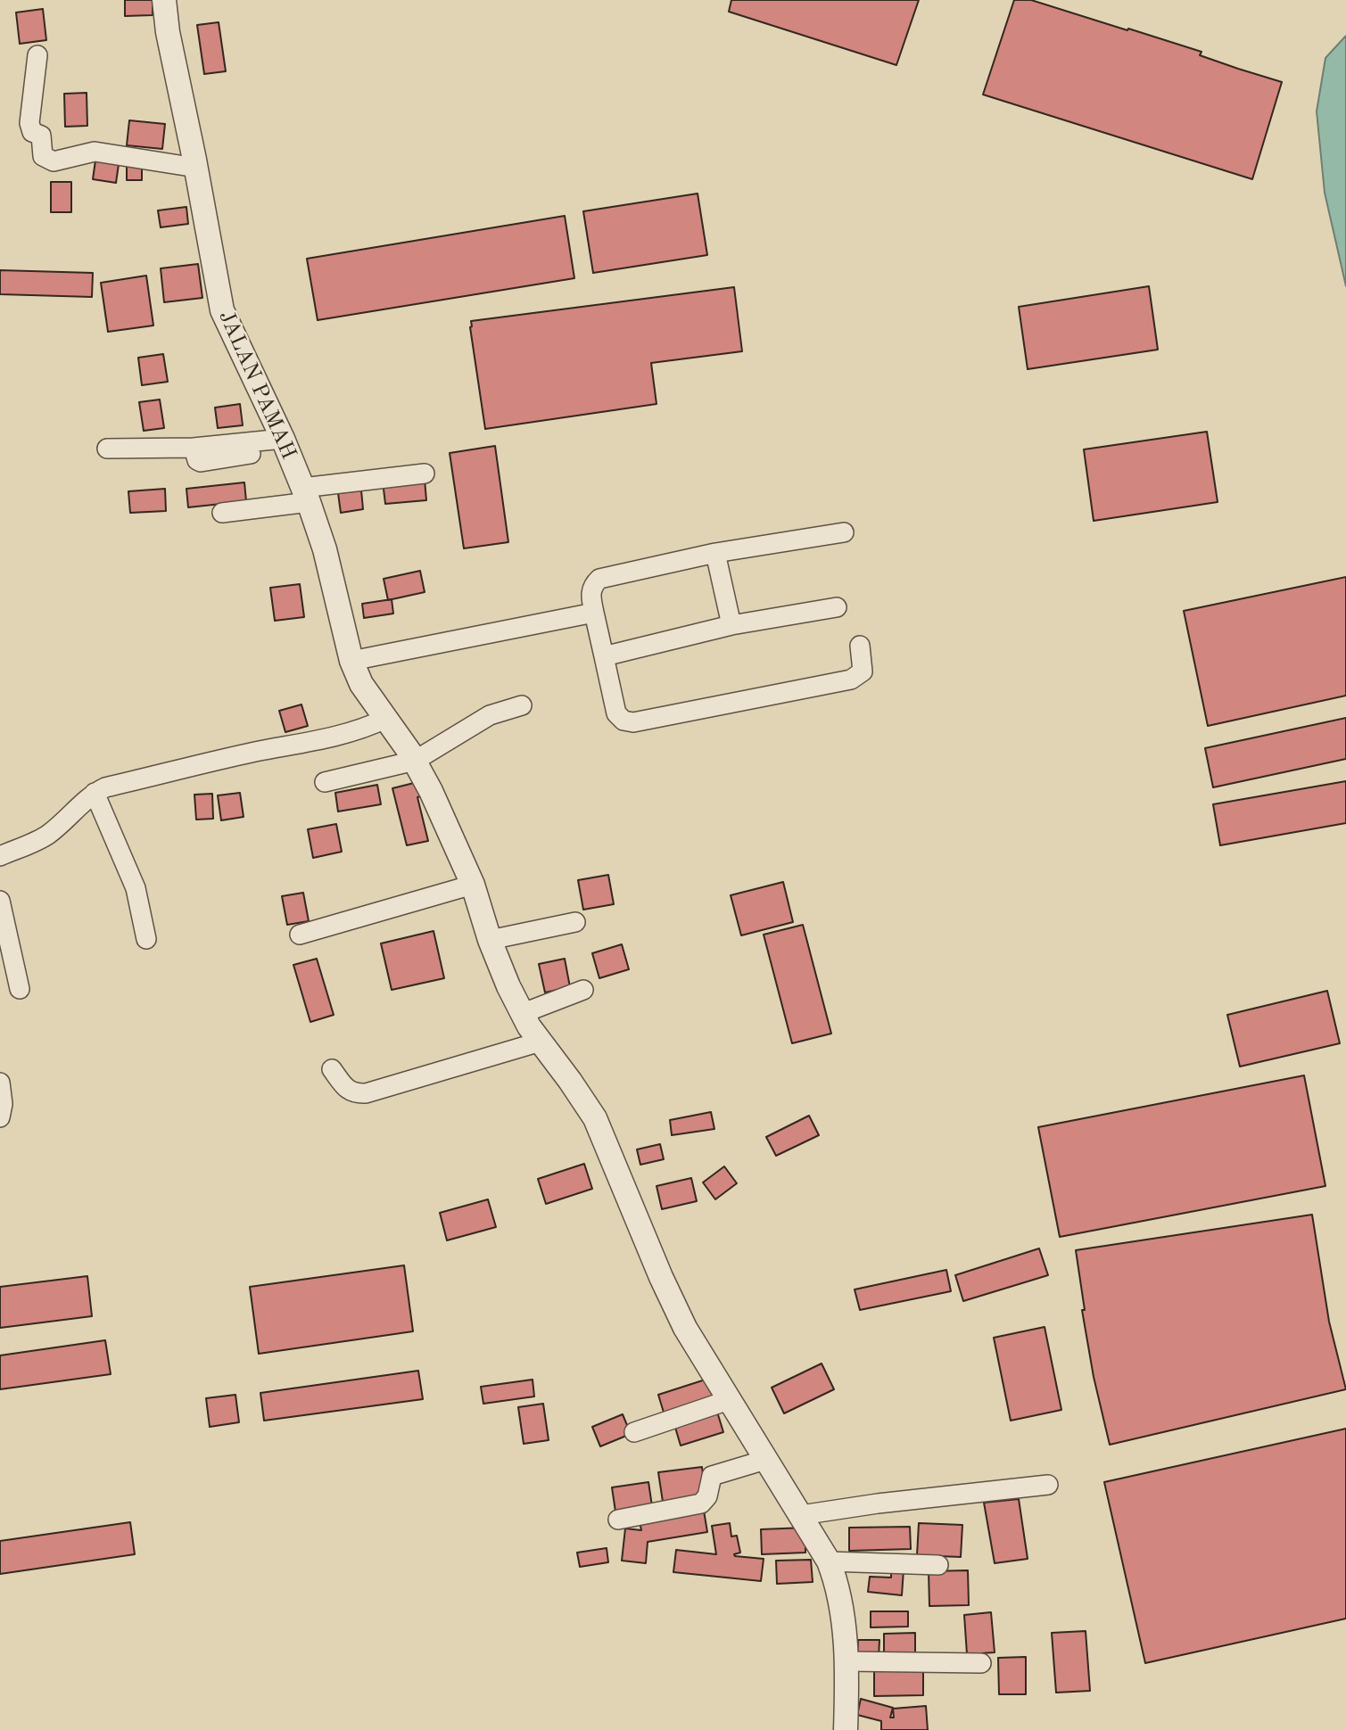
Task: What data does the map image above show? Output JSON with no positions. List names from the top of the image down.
{
  "streets": {
    "street": ["JALAN PAMAH"]
  }
}
